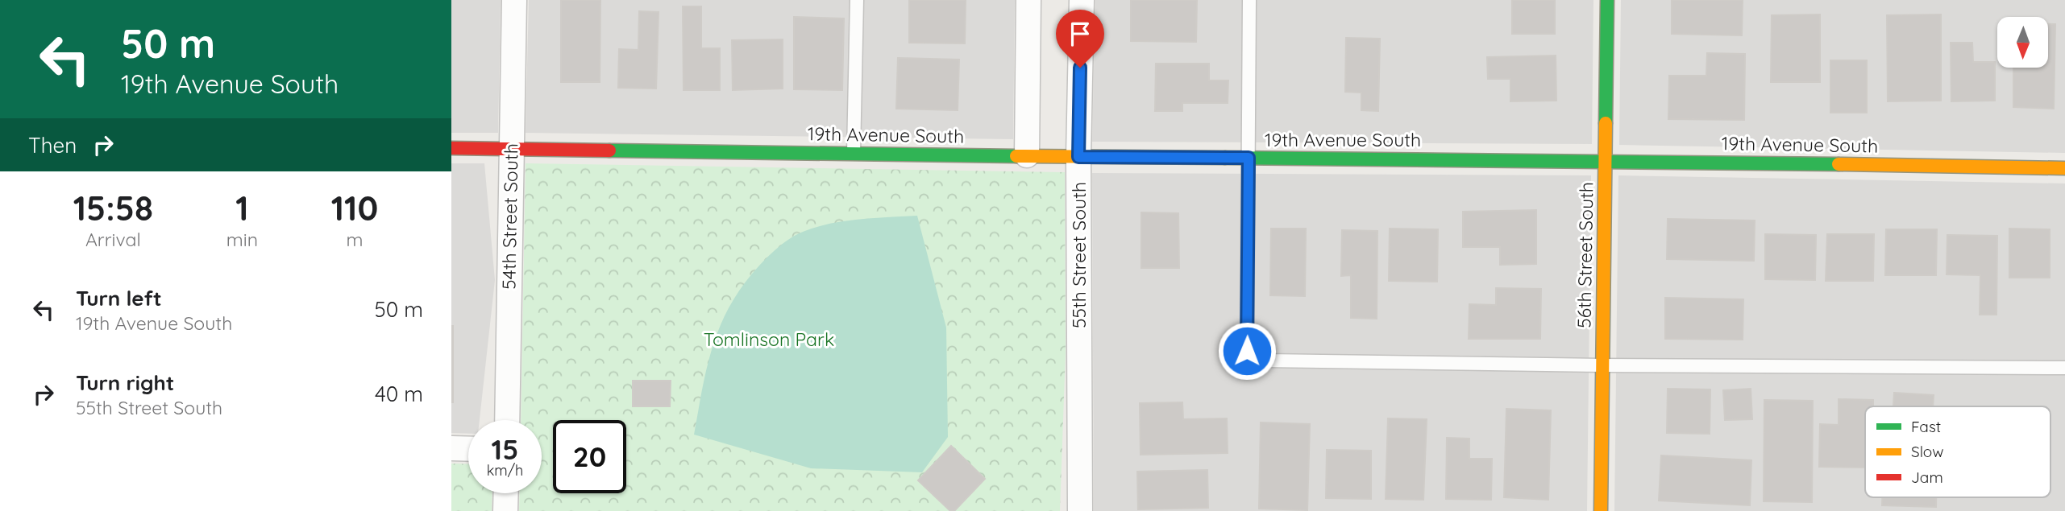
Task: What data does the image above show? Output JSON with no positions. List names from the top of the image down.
{
  "streets": {
    "street": [
      "19th Avenue South",
      "54th Street South",
      "55th Street South",
      "56th Street South"
    ]
  },
  "crossings": [
    ["19th Avenue South", "54th Street South"],
    ["19th Avenue South", "55th Street South"],
    ["19th Avenue South", "56th Street South"]
  ],
  "parks": ["Tomlinson Park"],
  "legend": ["Fast", "Slow", "Jam"],
  "north": "bottom",
  "page": {
    "turn": ["50 m", "19th Avenue South"],
    "then": "Then",
    "eta": [
      "15:58",
      "Arrival",
      "1",
      "min",
      "110",
      "m"
    ],
    "list": [
      {
        "name": "Turn left",
        "note": "19th Avenue South",
        "value": "50 m"
      },
      {
        "name": "Turn right",
        "note": "55th Street South",
        "value": "40 m"
      }
    ],
    "speed": "15 km/h",
    "limit": "20"
  }
}
